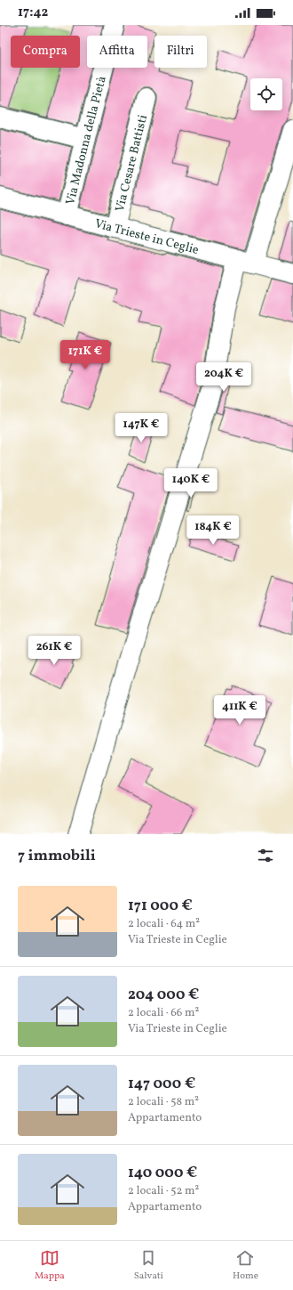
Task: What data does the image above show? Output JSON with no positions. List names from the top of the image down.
{
  "streets": {
    "street": ["Via Madonna della Pietà", "Via Cesare Battisti", "Via Trieste in Ceglie"]
  },
  "crossings": [
    ["Via Madonna della Pietà", "Via Trieste in Ceglie"],
    ["Via Cesare Battisti", "Via Trieste in Ceglie"]
  ],
  "page": {
    "status": "17:42",
    "chip": ["Compra", "Affitta", "Filtri"],
    "price": [
      "171K €",
      "204K €",
      "147K €",
      "140K €",
      "184K €",
      "261K €",
      "411K €"
    ],
    "heading": "7 immobili",
    "list": [
      {
        "name": "171 000 €",
        "note": "2 locali · 64 m² · Via Trieste in Ceglie"
      },
      {
        "name": "204 000 €",
        "note": "2 locali · 66 m² · Via Trieste in Ceglie"
      },
      {
        "name": "147 000 €",
        "note": "2 locali · 58 m² · Appartamento"
      },
      {
        "name": "140 000 €",
        "note": "2 locali · 52 m² · Appartamento"
      }
    ],
    "tabs": ["Mappa", "Salvati", "Home"]
  }
}
